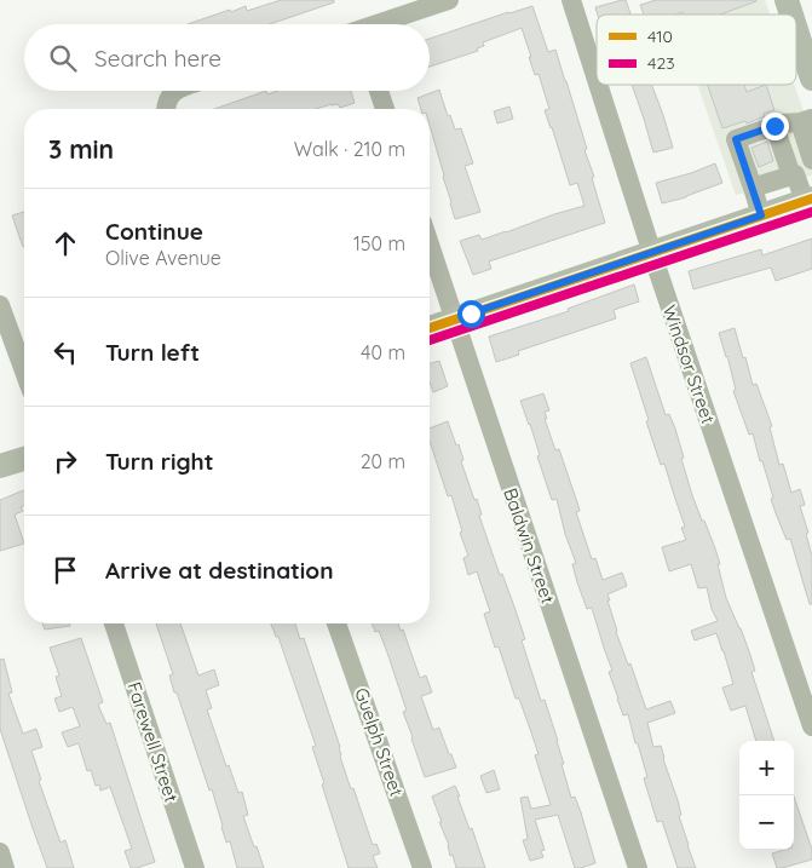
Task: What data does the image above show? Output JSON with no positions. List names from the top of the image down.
{
  "streets": {
    "street": [
      "Windsor Street",
      "Baldwin Street",
      "Farewell Street",
      "Guelph Street"
    ]
  },
  "lines": ["transit line 410", "transit line 423"],
  "legend": ["410", "423"],
  "page": {
    "search": "Search here",
    "heading": ["3 min", "Walk · 210 m"],
    "list": [
      ["Continue", "Olive Avenue", "150 m"],
      ["Turn left", "40 m"],
      ["Turn right", "20 m"],
      "Arrive at destination"
    ],
    "map_buttons": ["+", "−"]
  }
}
